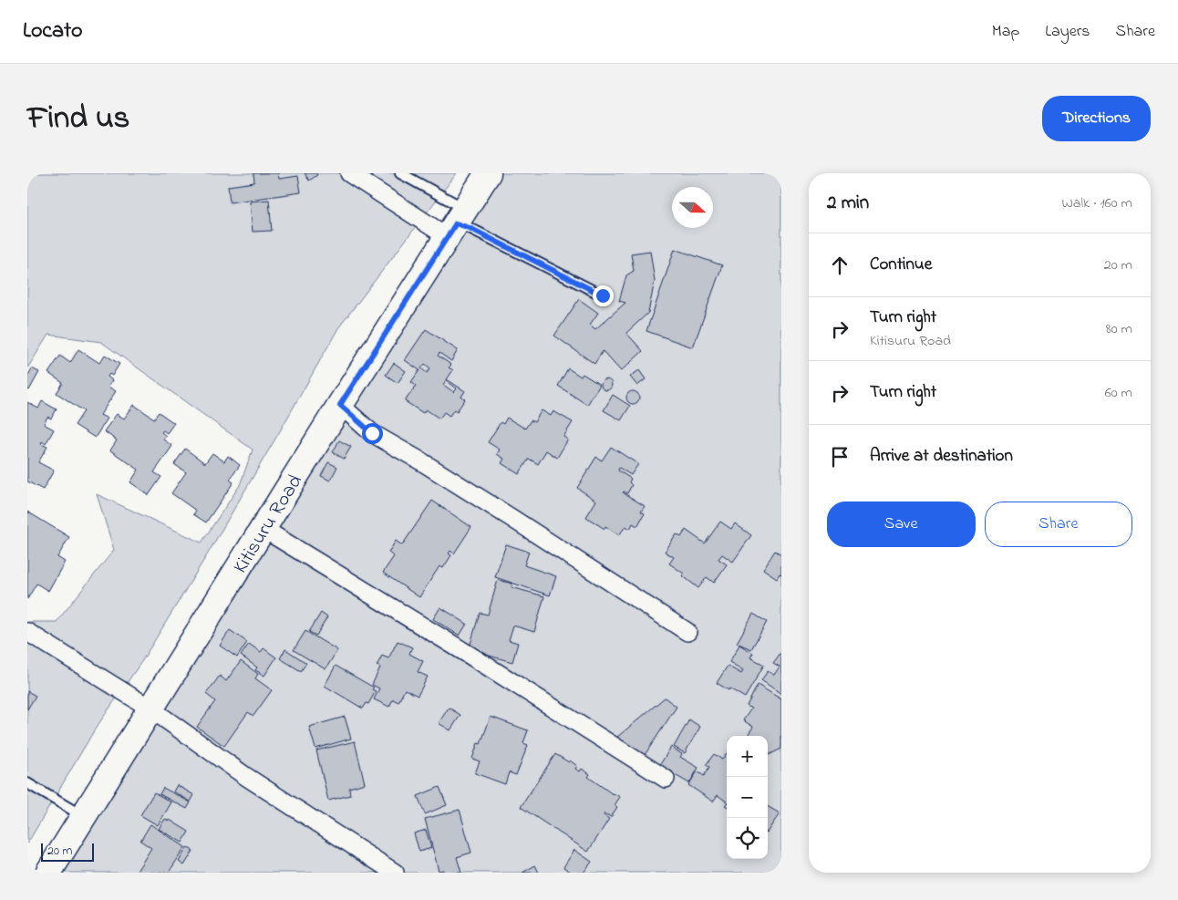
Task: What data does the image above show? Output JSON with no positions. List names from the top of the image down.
{
  "streets": {
    "street": ["Kitisuru Road"]
  },
  "scale_bar": "20 m",
  "north": "right",
  "page": {
    "header": "Locato",
    "nav": ["Map", "Layers", "Share"],
    "title": "Find us",
    "buttons": [
      "Directions",
      ["Save", "Share"]
    ],
    "heading": ["2 min", "Walk · 160 m"],
    "list": [
      ["Continue", "20 m"],
      ["Turn right", "Kitisuru Road", "80 m"],
      ["Turn right", "60 m"],
      "Arrive at destination"
    ],
    "map_buttons": ["+", "−"],
    "scale": "20 m"
  }
}
